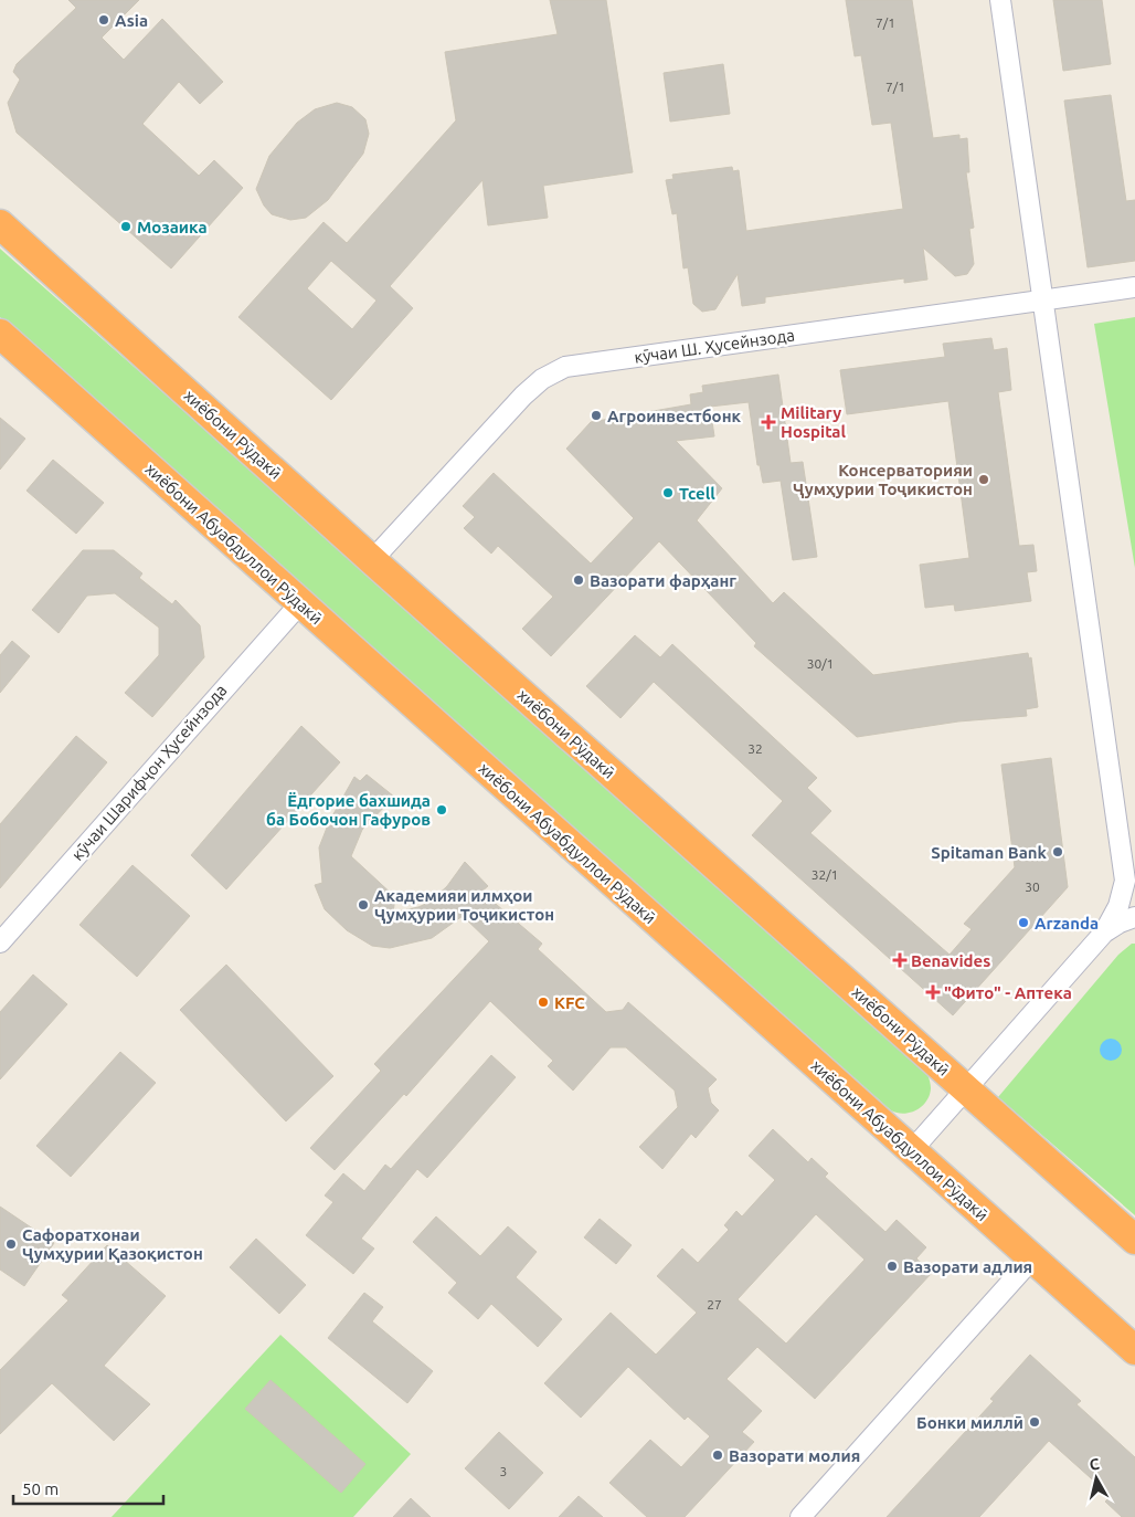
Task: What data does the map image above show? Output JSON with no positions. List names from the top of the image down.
{
  "streets": {
    "highway": ["хиёбони Рӯдакӣ", "хиёбони Абуабдуллои Рӯдакӣ"],
    "street": ["кӯчаи Ш. Ҳусейнзода", "кӯчаи Шарифҷон Ҳусейнзода"]
  },
  "crossings": [
    ["кӯчаи Ш. Ҳусейнзода", "хиёбони Рӯдакӣ"],
    ["хиёбони Абуабдуллои Рӯдакӣ", "кӯчаи Шарифҷон Ҳусейнзода"]
  ],
  "places": {
    "other": [
      "Asia",
      "Мозаика",
      "Агроинвестбонк",
      "Консерваторияи Ҷумҳурии Тоҷикистон",
      "Tcell",
      "Вазорати фарҳанг",
      "Ёдгорие бахшида ба Бобочон Гафуров",
      "Spitaman Bank",
      "Академияи илмҳои Ҷумҳурии Тоҷикистон",
      "Arzanda",
      "KFC",
      "Сафоратхонаи Ҷумҳурии Қазоқистон",
      "Вазорати адлия",
      "Бонки миллӣ",
      "Вазорати молия"
    ],
    "health": ["Military Hospital", "Benavides", "\"Фито\" - Аптека"]
  },
  "house_numbers": [
    "7/1",
    "7/1",
    "30/1",
    "32",
    "32/1",
    "30",
    "27",
    "3"
  ],
  "scale_bar": "50 m",
  "north": "top"
}
